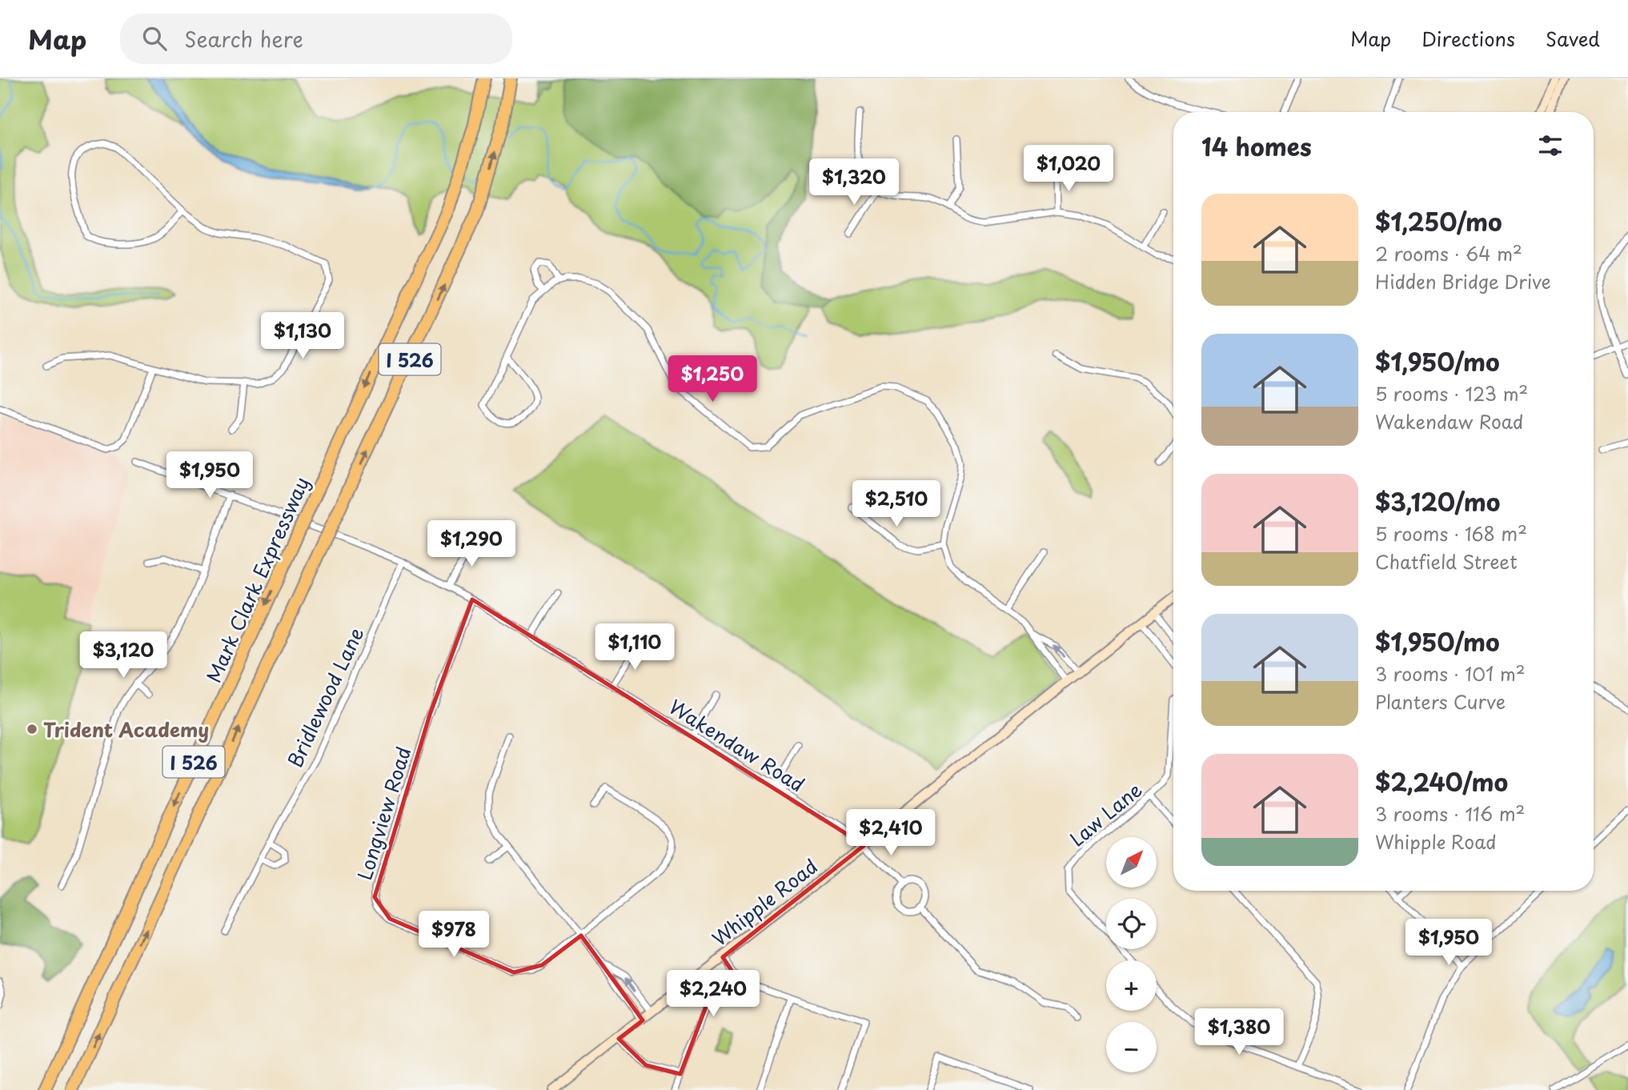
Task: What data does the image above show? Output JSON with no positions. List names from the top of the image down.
{
  "streets": {
    "highway": ["I 526", "Mark Clark Expressway"],
    "main road": ["Whipple Road"],
    "street": [
      "Bridlewood Lane",
      "Wakendaw Road",
      "Longview Road",
      "Law Lane"
    ]
  },
  "crossings": [
    ["Bridlewood Lane", "Wakendaw Road"],
    ["Wakendaw Road", "Longview Road"],
    ["Wakendaw Road", "Whipple Road"]
  ],
  "places": ["Trident Academy"],
  "north": "top right",
  "page": {
    "header": "Map",
    "search": "Search here",
    "nav": ["Map", "Directions", "Saved"],
    "heading": "14 homes",
    "price": [
      "$1,020",
      "$1,320",
      "$1,130",
      "$1,250",
      "$1,950",
      "$2,510",
      "$1,290",
      "$1,110",
      "$3,120",
      "$2,410",
      "$978",
      "$1,950",
      "$2,240",
      "$1,380"
    ],
    "list": [
      {
        "name": "$1,250/mo",
        "note": "2 rooms · 64 m² · Hidden Bridge Drive"
      },
      {
        "name": "$1,950/mo",
        "note": "5 rooms · 123 m² · Wakendaw Road"
      },
      {
        "name": "$3,120/mo",
        "note": "5 rooms · 168 m² · Chatfield Street"
      },
      {
        "name": "$1,950/mo",
        "note": "3 rooms · 101 m² · Planters Curve"
      },
      {
        "name": "$2,240/mo",
        "note": "3 rooms · 116 m² · Whipple Road"
      }
    ],
    "map_buttons": ["+", "−"]
  }
}
